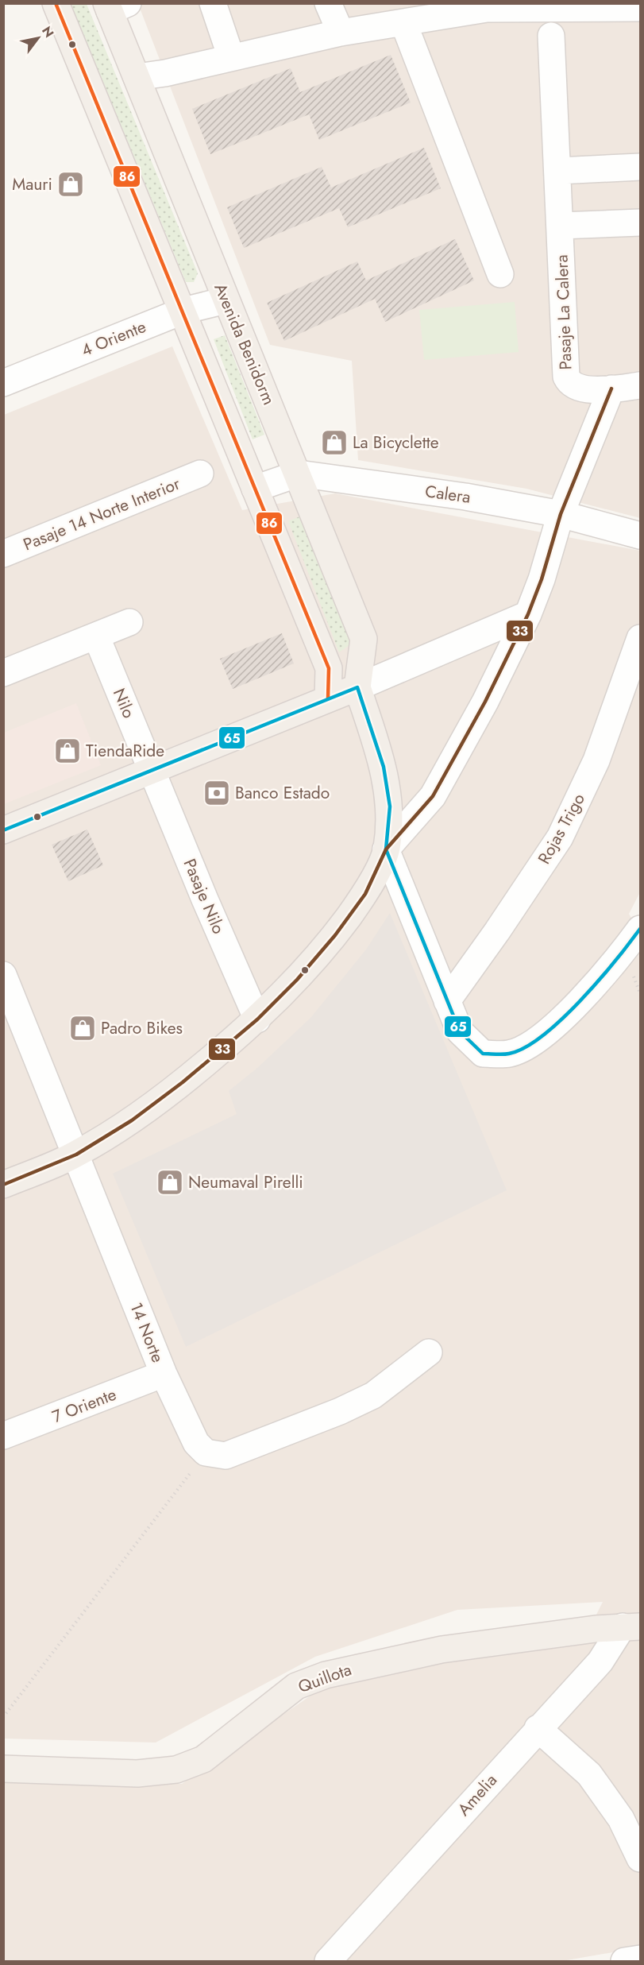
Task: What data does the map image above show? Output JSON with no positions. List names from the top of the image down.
{
  "streets": {
    "main road": ["Avenida Benidorm", "Quillota"],
    "street": [
      "Pasaje La Calera",
      "4 Oriente",
      "Calera",
      "Pasaje 14 Norte Interior",
      "Nilo",
      "Rojas Trigo",
      "Pasaje Nilo",
      "14 Norte",
      "7 Oriente",
      "Amelia"
    ]
  },
  "crossings": [
    ["4 Oriente", "Avenida Benidorm"],
    ["Avenida Benidorm", "Calera"],
    ["Nilo", "Pasaje Nilo"],
    ["14 Norte", "7 Oriente"],
    ["Quillota", "Amelia"]
  ],
  "places": {
    "shop": [
      "Mauri",
      "La Bicyclette",
      "TiendaRide",
      "Padro Bikes",
      "Neumaval Pirelli"
    ],
    "bank": ["Banco Estado"]
  },
  "lines": ["transit line 86", "transit line 33", "transit line 65"],
  "north": "top right"
}
